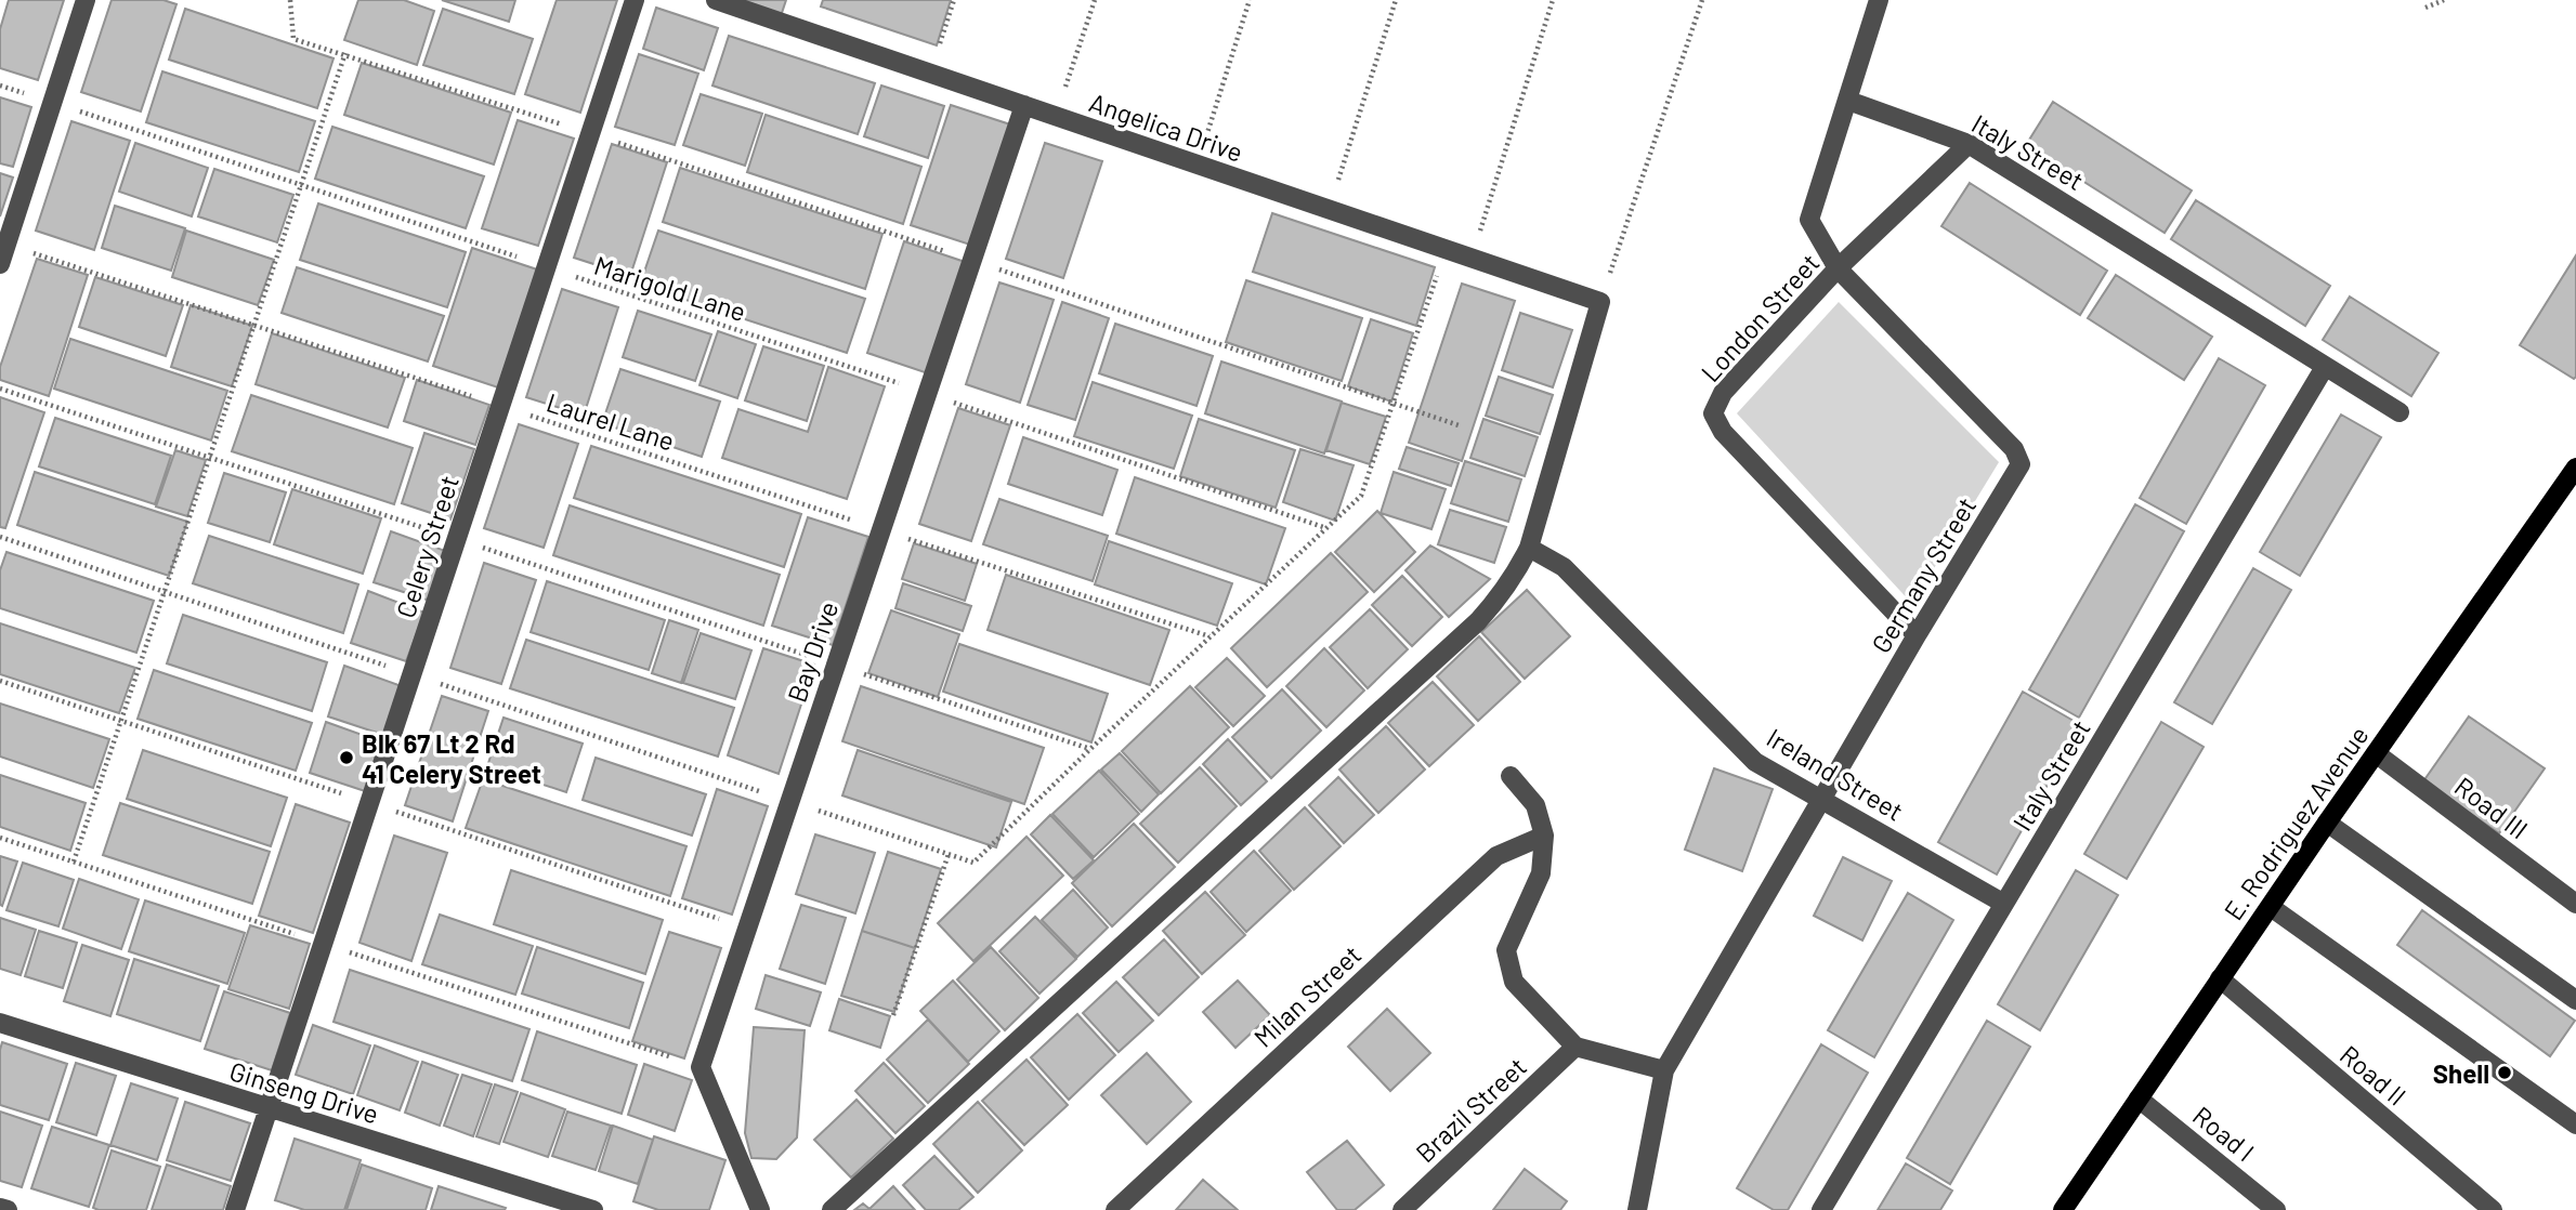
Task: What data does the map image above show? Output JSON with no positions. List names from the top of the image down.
{
  "streets": {
    "main road": ["E. Rodriguez Avenue"],
    "street": [
      "Angelica Drive",
      "Italy Street",
      "London Street",
      "Celery Street",
      "Germany Street",
      "Bay Drive",
      "Ireland Street",
      "Road III",
      "Milan Street",
      "Road II",
      "Ginseng Drive",
      "Brazil Street",
      "Road I"
    ],
    "path": ["Marigold Lane", "Laurel Lane"]
  },
  "crossings": [
    ["Angelica Drive", "Bay Drive"],
    ["Italy Street", "London Street"],
    ["Italy Street", "Germany Street"],
    ["Italy Street", "Ireland Street"],
    ["Marigold Lane", "Celery Street"],
    ["Marigold Lane", "Bay Drive"],
    ["London Street", "Germany Street"],
    ["Laurel Lane", "Celery Street"],
    ["Laurel Lane", "Bay Drive"],
    ["Celery Street", "Ginseng Drive"],
    ["Germany Street", "Ireland Street"],
    ["Road III", "E. Rodriguez Avenue"],
    ["E. Rodriguez Avenue", "Road II"],
    ["E. Rodriguez Avenue", "Road I"]
  ],
  "places": ["Blk 67 Lt 2 Rd 41 Celery Street", "Shell"]
}
